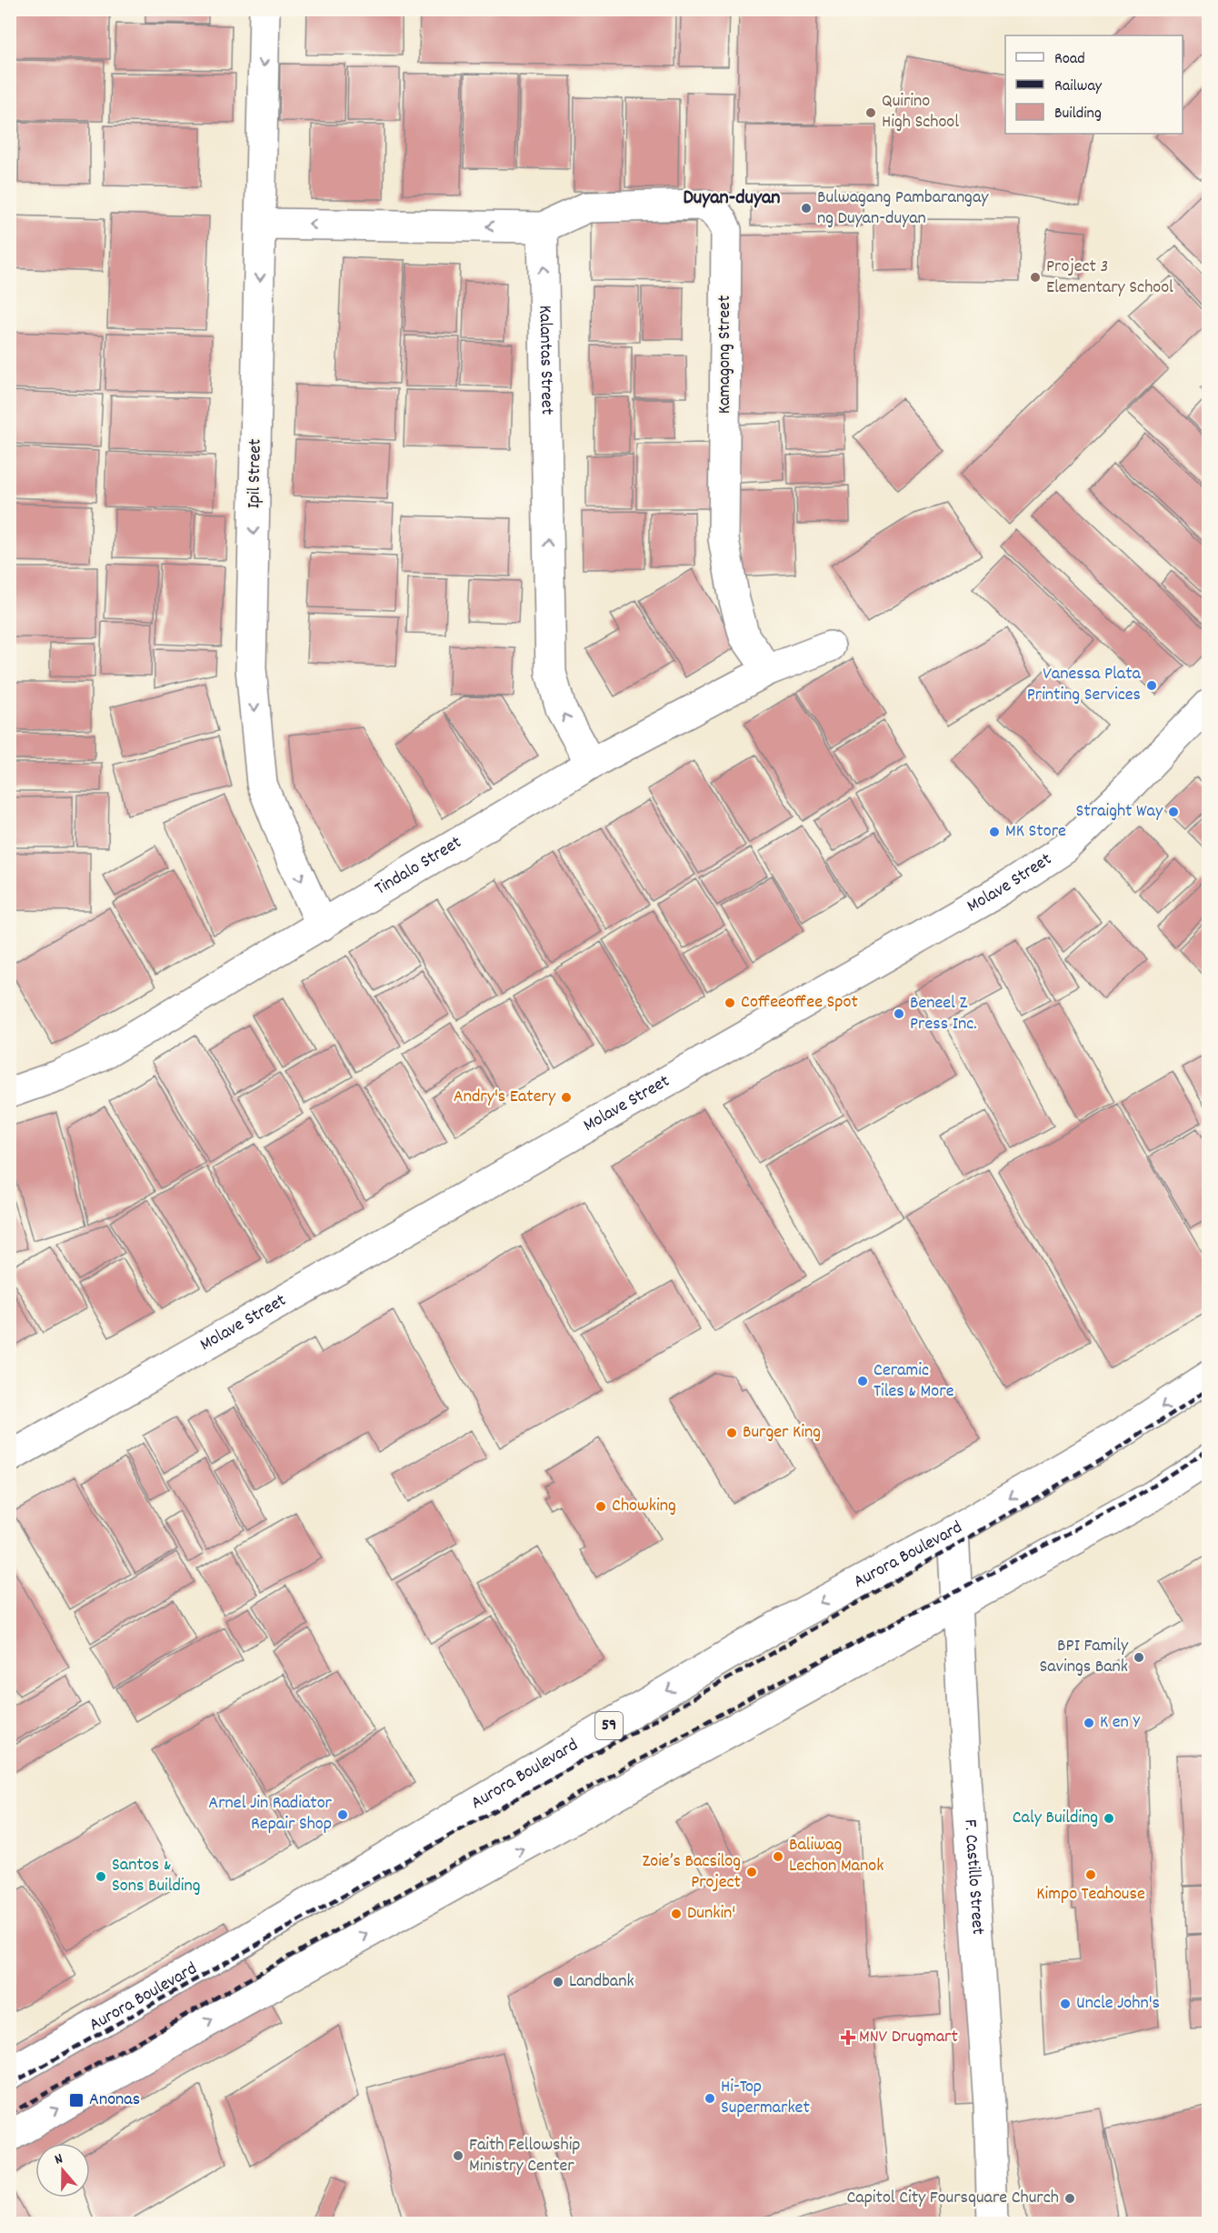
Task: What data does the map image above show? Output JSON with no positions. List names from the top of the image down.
{
  "streets": {
    "street": [
      "Kamagong Street",
      "Kalantas Street",
      "Ipil Street",
      "Tindalo Street",
      "Molave Street",
      "Aurora Boulevard",
      "59",
      "F. Castillo Street"
    ]
  },
  "crossings": [
    ["Kamagong Street", "Kalantas Street"],
    ["Kamagong Street", "Tindalo Street"],
    ["Kalantas Street", "Tindalo Street"],
    ["Ipil Street", "Tindalo Street"],
    ["Aurora Boulevard", "F. Castillo Street"]
  ],
  "one_way": ["Kalantas Street", "Ipil Street"],
  "districts": ["Duyan-duyan"],
  "places": {
    "other": [
      "Quirino High School",
      "Bulwagang Pambarangay ng Duyan-duyan",
      "Project 3 Elementary School",
      "Vanessa Plata Printing Services",
      "Straight Way",
      "MK Store",
      "Coffeeoffee Spot",
      "Beneel Z Press Inc.",
      "Andry's Eatery",
      "Ceramic Tiles & More",
      "Burger King",
      "Chowking",
      "BPI Family Savings Bank",
      "K en Y",
      "Arnel Jin Radiator Repair Shop",
      "Caly Building",
      "Baliwag Lechon Manok",
      "Zoie’s Bacsilog Project",
      "Kimpo Teahouse",
      "Santos & Sons Building",
      "Dunkin'",
      "Landbank",
      "Uncle John's",
      "Hi-Top Supermarket",
      "Faith Fellowship Ministry Center",
      "Capitol City Foursquare Church"
    ],
    "health": ["MNV Drugmart"],
    "transit": ["Anonas"]
  },
  "legend": ["Road", "Railway", "Building"],
  "north": "top"
}
